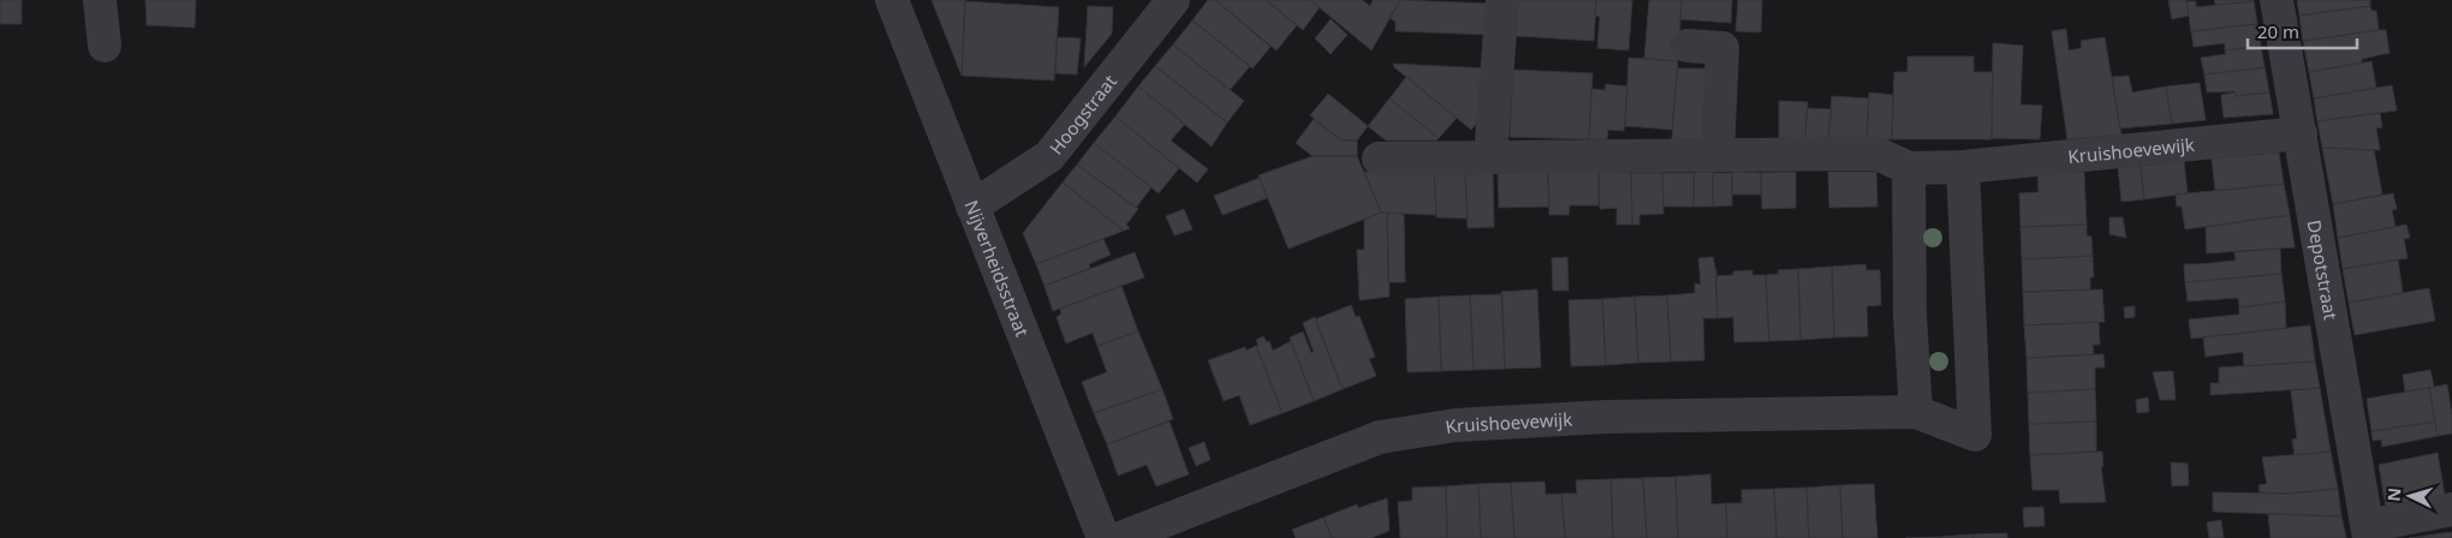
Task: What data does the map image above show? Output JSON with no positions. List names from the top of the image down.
{
  "streets": {
    "street": [
      "Hoogstraat",
      "Kruishoevewijk",
      "Nijverheidsstraat",
      "Depotstraat"
    ]
  },
  "crossings": [
    ["Hoogstraat", "Nijverheidsstraat"],
    ["Kruishoevewijk", "Depotstraat"]
  ],
  "scale_bar": "20 m",
  "north": "left"
}
